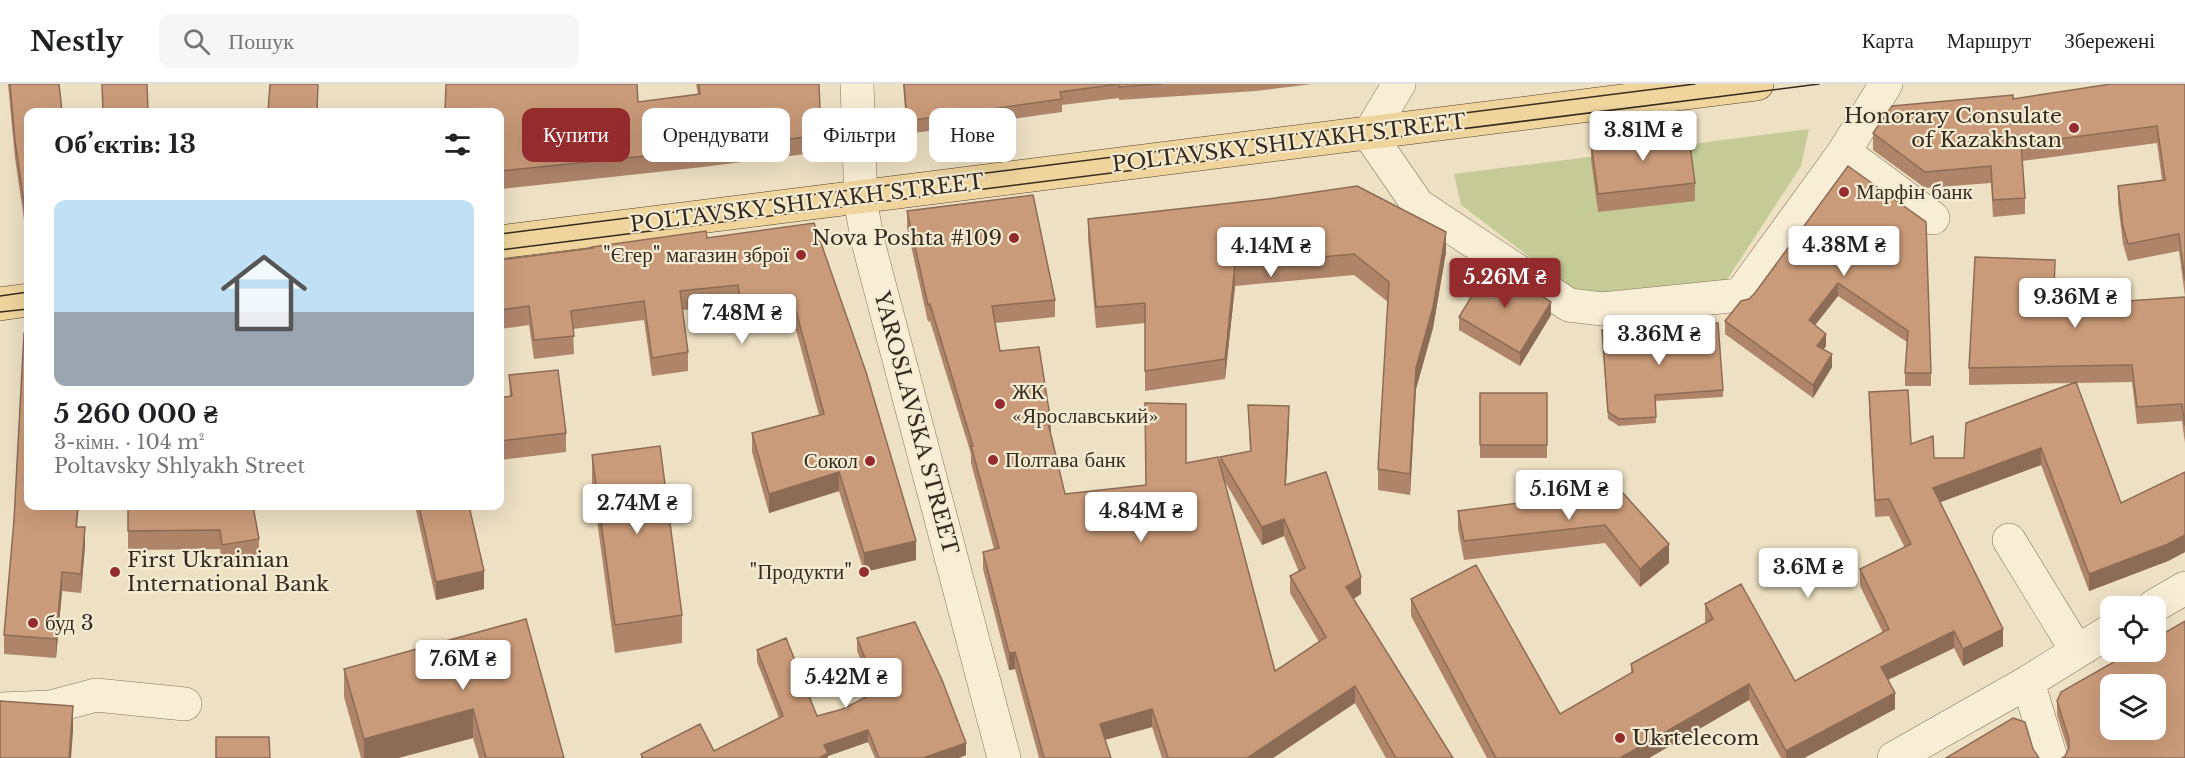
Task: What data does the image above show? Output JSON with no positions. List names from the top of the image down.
{
  "streets": {
    "main road": ["POLTAVSKY SHLYAKH STREET"],
    "street": ["YAROSLAVSKA STREET"]
  },
  "crossings": [
    ["POLTAVSKY SHLYAKH STREET", "YAROSLAVSKA STREET"]
  ],
  "places": [
    "Honorary Consulate of Kazakhstan",
    "Марфін банк",
    "Nova Poshta #109",
    "\"Єгер\" магазин зброї",
    "ЖК «Ярославський»",
    "Полтава банк",
    "Сокол",
    "First Ukrainian International Bank",
    "\"Продукти\"",
    "буд 3",
    "Ukrtelecom"
  ],
  "page": {
    "header": "Nestly",
    "search": "Пошук",
    "nav": ["Карта", "Маршрут", "Збережені"],
    "chip": [
      "Купити",
      "Орендувати",
      "Фільтри",
      "Нове"
    ],
    "heading": "Об’єктів: 13",
    "price": [
      "3.81M ₴",
      "4.38M ₴",
      "4.14M ₴",
      "5.26M ₴",
      "9.36M ₴",
      "7.48M ₴",
      "3.36M ₴",
      "5.16M ₴",
      "2.74M ₴",
      "4.84M ₴",
      "3.6M ₴",
      "7.6M ₴",
      "5.42M ₴"
    ],
    "list": [
      {
        "name": "5 260 000 ₴",
        "note": "3-кімн. · 104 m² · Poltavsky Shlyakh Street"
      }
    ]
  }
}
